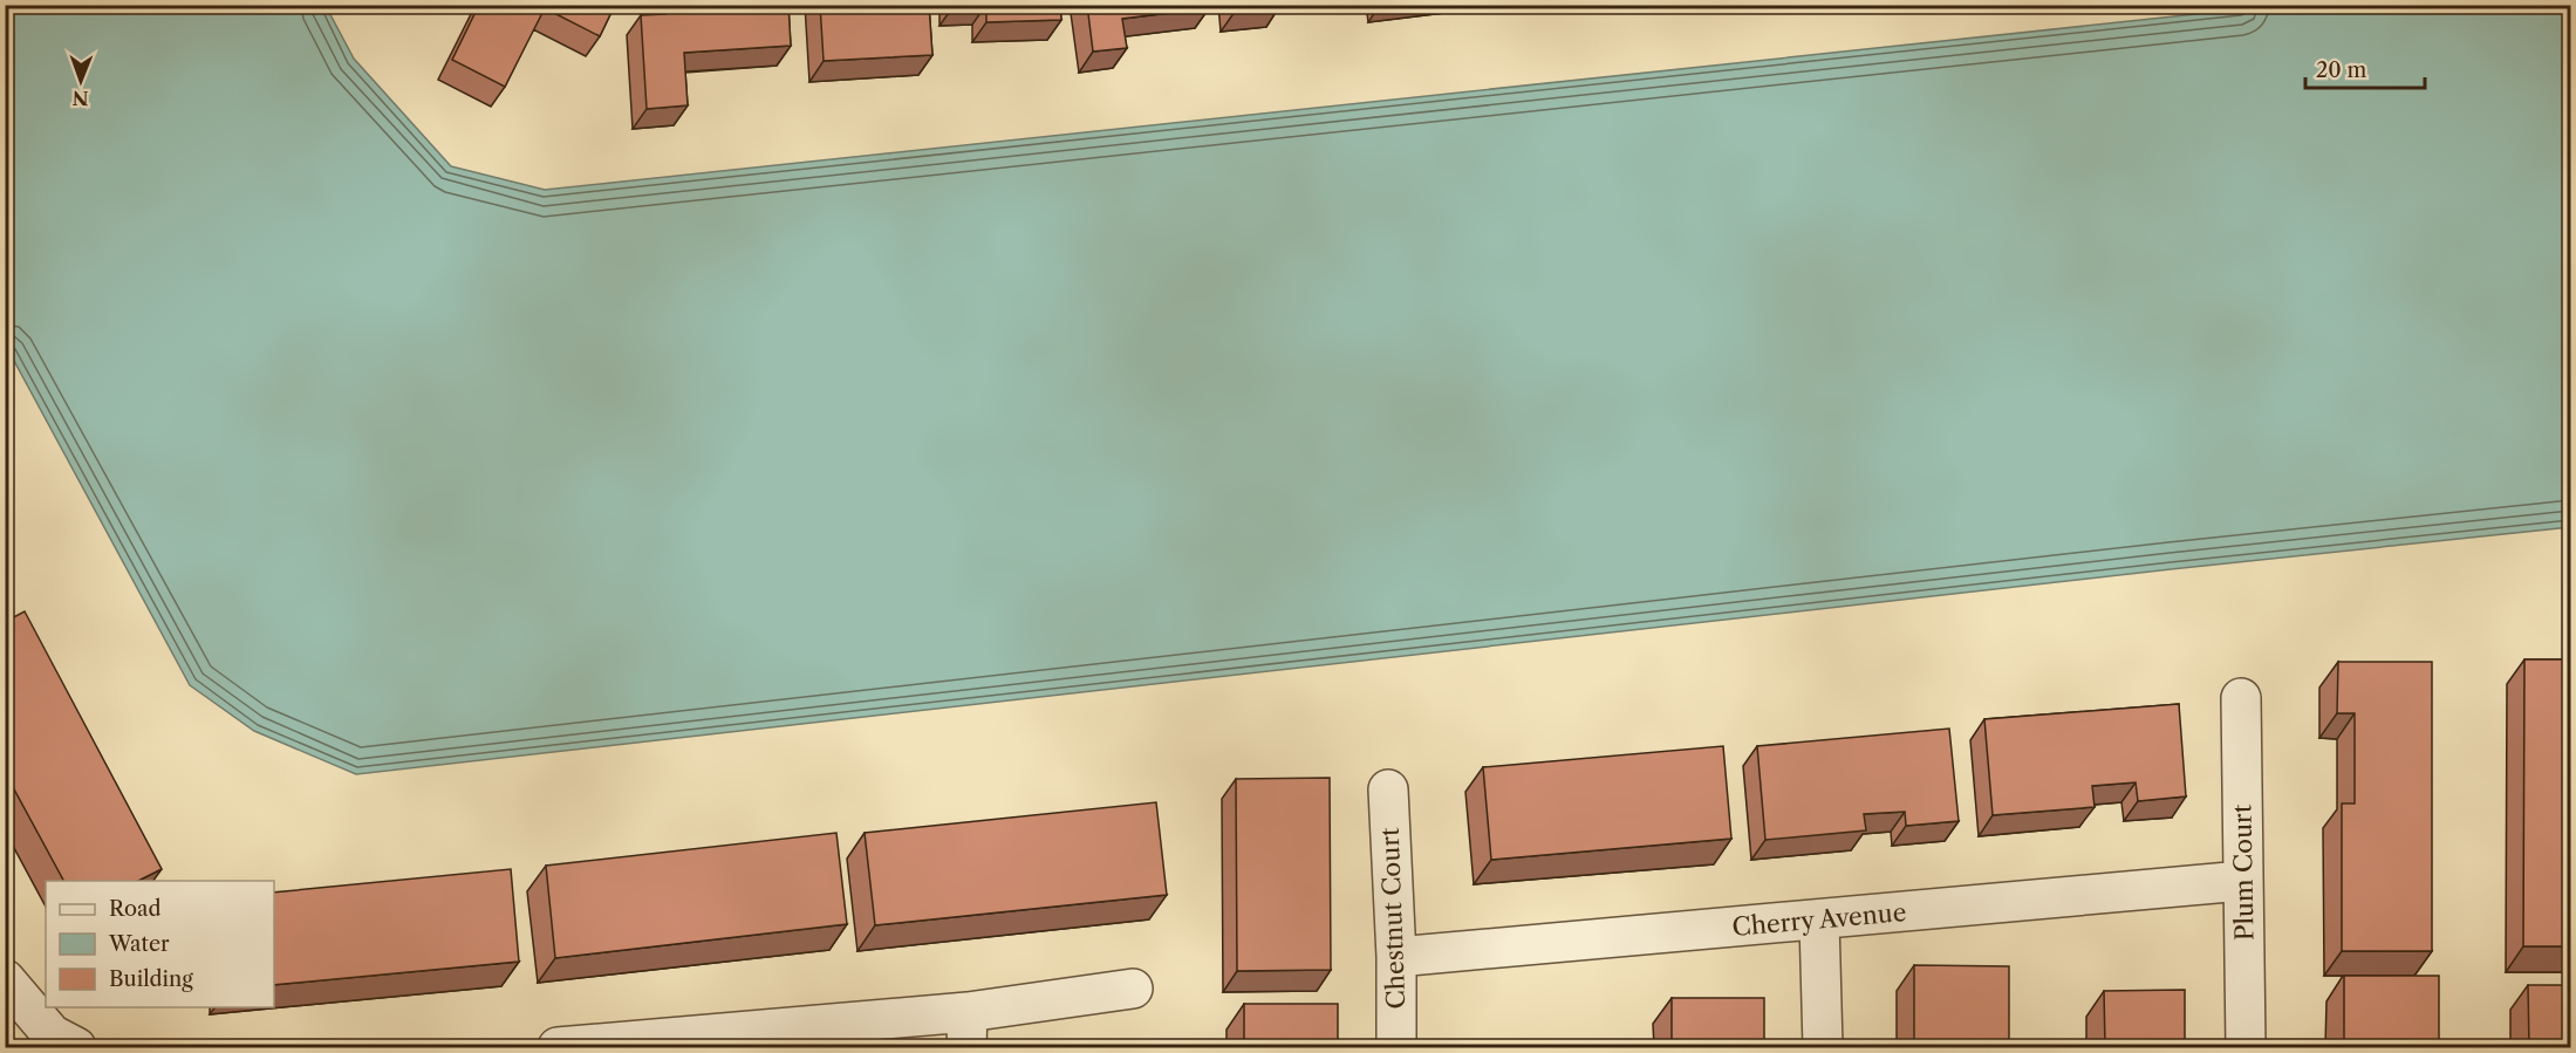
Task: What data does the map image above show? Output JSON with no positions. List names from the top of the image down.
{
  "streets": {
    "street": ["Plum Court", "Chestnut Court", "Cherry Avenue"]
  },
  "crossings": [
    ["Plum Court", "Cherry Avenue"],
    ["Chestnut Court", "Cherry Avenue"]
  ],
  "legend": ["Road", "Water", "Building"],
  "scale_bar": "20 m",
  "north": "bottom"
}
